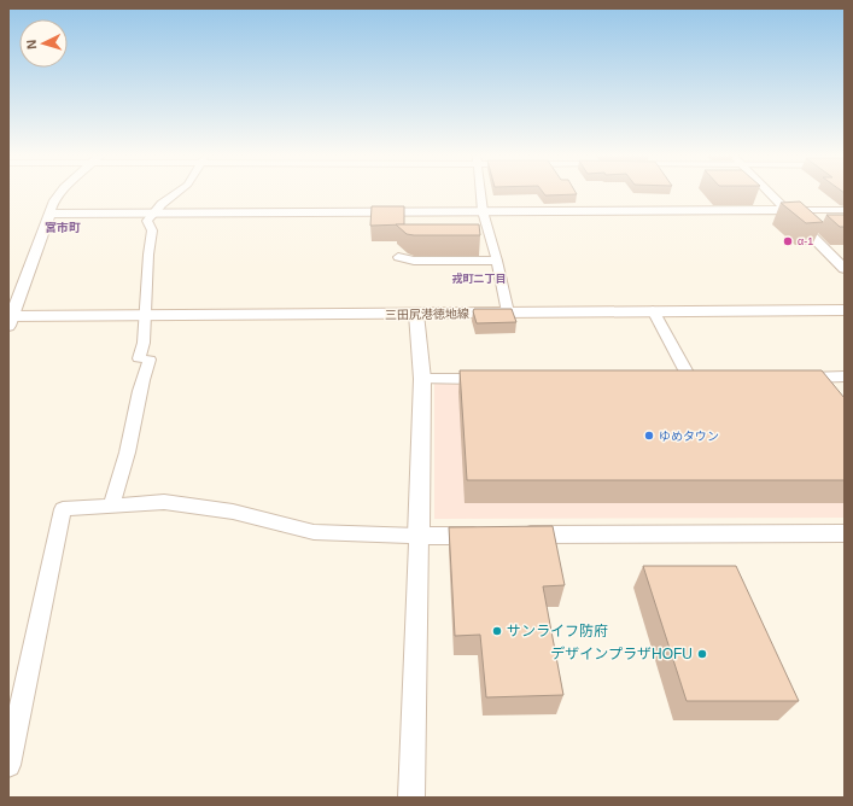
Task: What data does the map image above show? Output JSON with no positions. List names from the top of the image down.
{
  "streets": {
    "main road": ["三田尻港徳地線"]
  },
  "districts": ["宮市町", "戎町二丁目"],
  "places": [
    "α-1",
    "ゆめタウン",
    "サンライフ防府",
    "デザインプラザHOFU"
  ],
  "north": "left"
}
